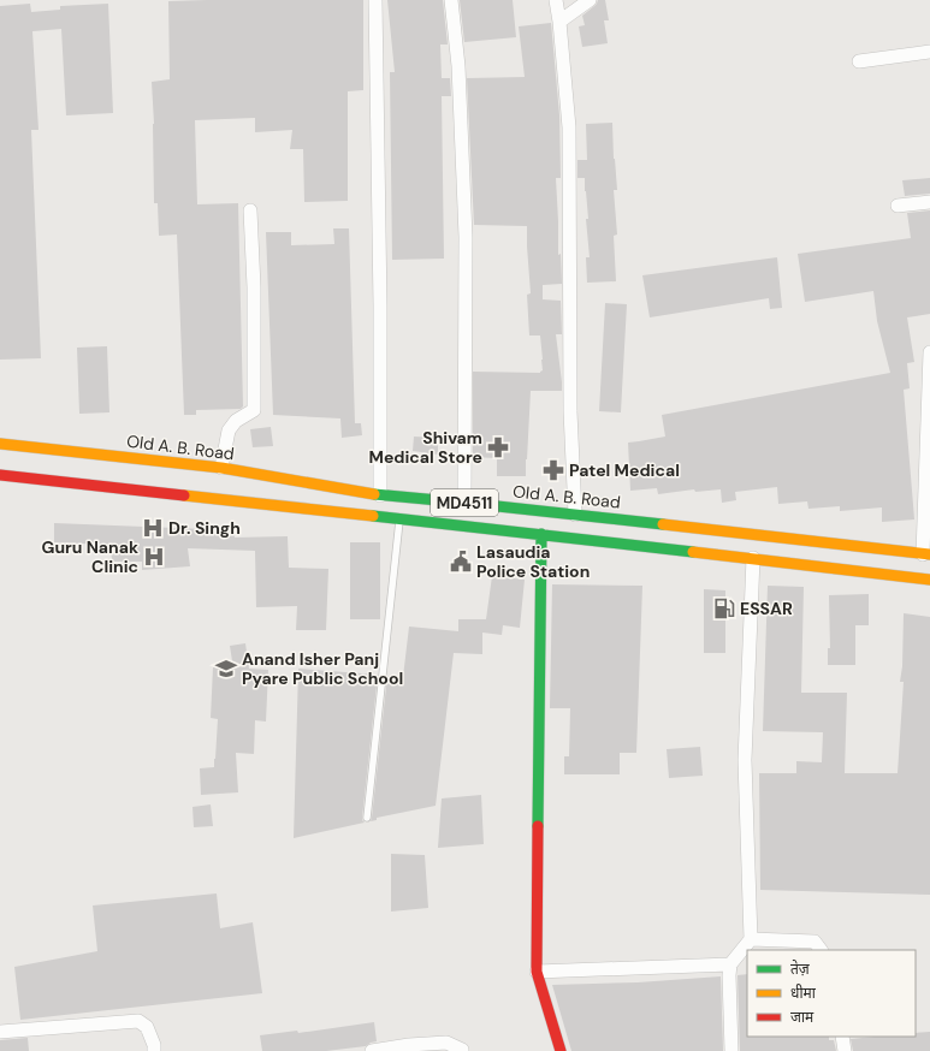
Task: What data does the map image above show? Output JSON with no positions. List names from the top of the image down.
{
  "streets": {
    "main road": ["Old A. B. Road", "MD4511"]
  },
  "places": {
    "pharmacy": ["Shivam Medical Store", "Patel Medical"],
    "hospital": ["Dr. Singh", "Guru Nanak Clinic"],
    "public building": ["Lasaudia Police Station"],
    "fuel station": ["ESSAR"],
    "school or university": ["Anand Isher Panj Pyare Public School"]
  },
  "legend": ["तेज़", "धीमा", "जाम"]
}
